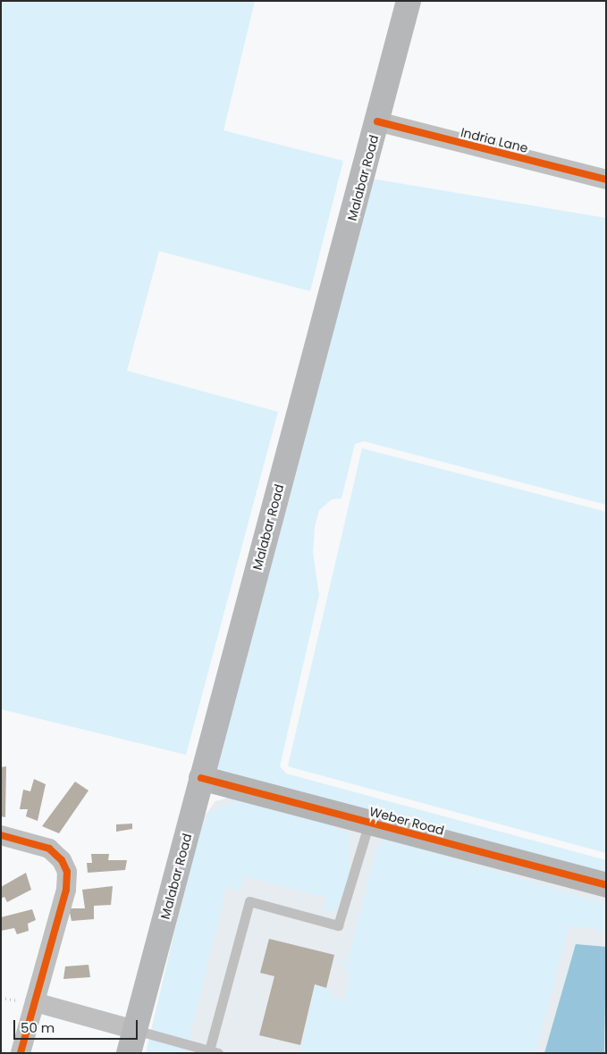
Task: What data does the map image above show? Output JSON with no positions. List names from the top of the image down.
{
  "streets": {
    "main road": ["Malabar Road"],
    "street": ["Indria Lane", "Weber Road"]
  },
  "crossings": [
    ["Indria Lane", "Malabar Road"],
    ["Malabar Road", "Weber Road"]
  ],
  "scale_bar": "50 m"
}
